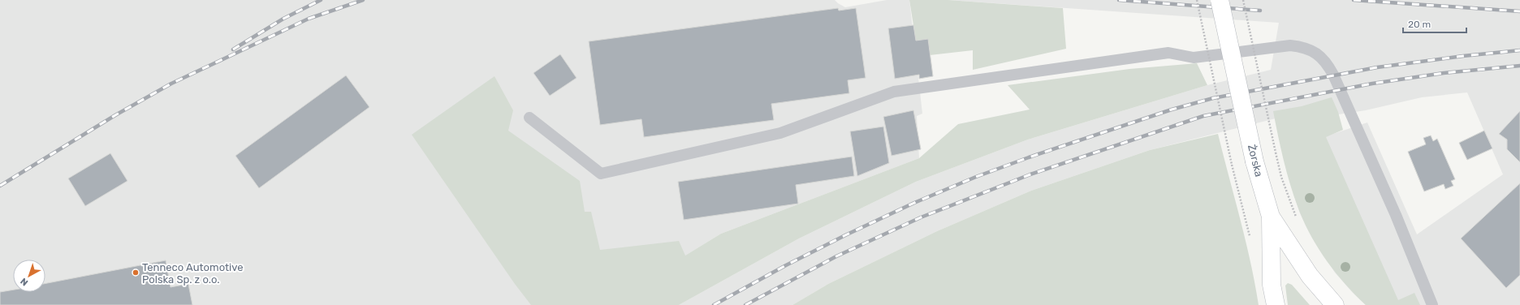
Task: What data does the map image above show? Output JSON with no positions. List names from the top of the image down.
{
  "streets": {
    "main road": ["Żorska"]
  },
  "places": ["Tenneco Automotive Polska Sp. z o.o."],
  "scale_bar": "20 m",
  "north": "bottom left"
}
